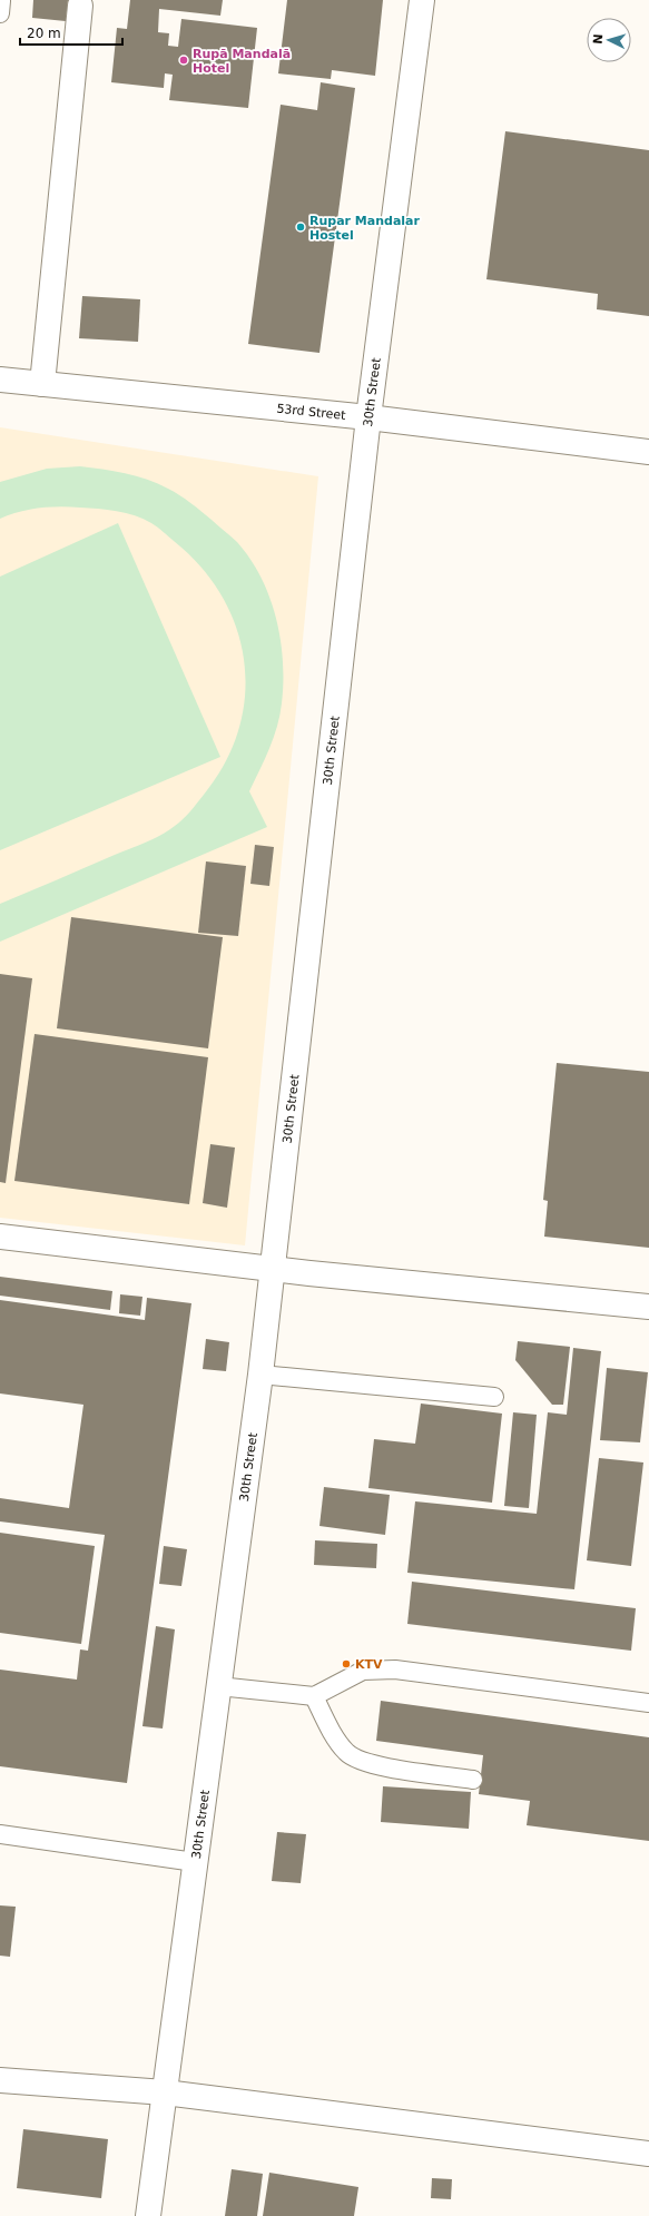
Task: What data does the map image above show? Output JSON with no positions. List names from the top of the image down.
{
  "streets": {
    "street": ["30th Street", "53rd Street"]
  },
  "crossings": [
    ["30th Street", "53rd Street"]
  ],
  "places": ["Rupā Mandalā Hotel", "Rupar Mandalar Hostel", "KTV"],
  "scale_bar": "20 m",
  "north": "left"
}
